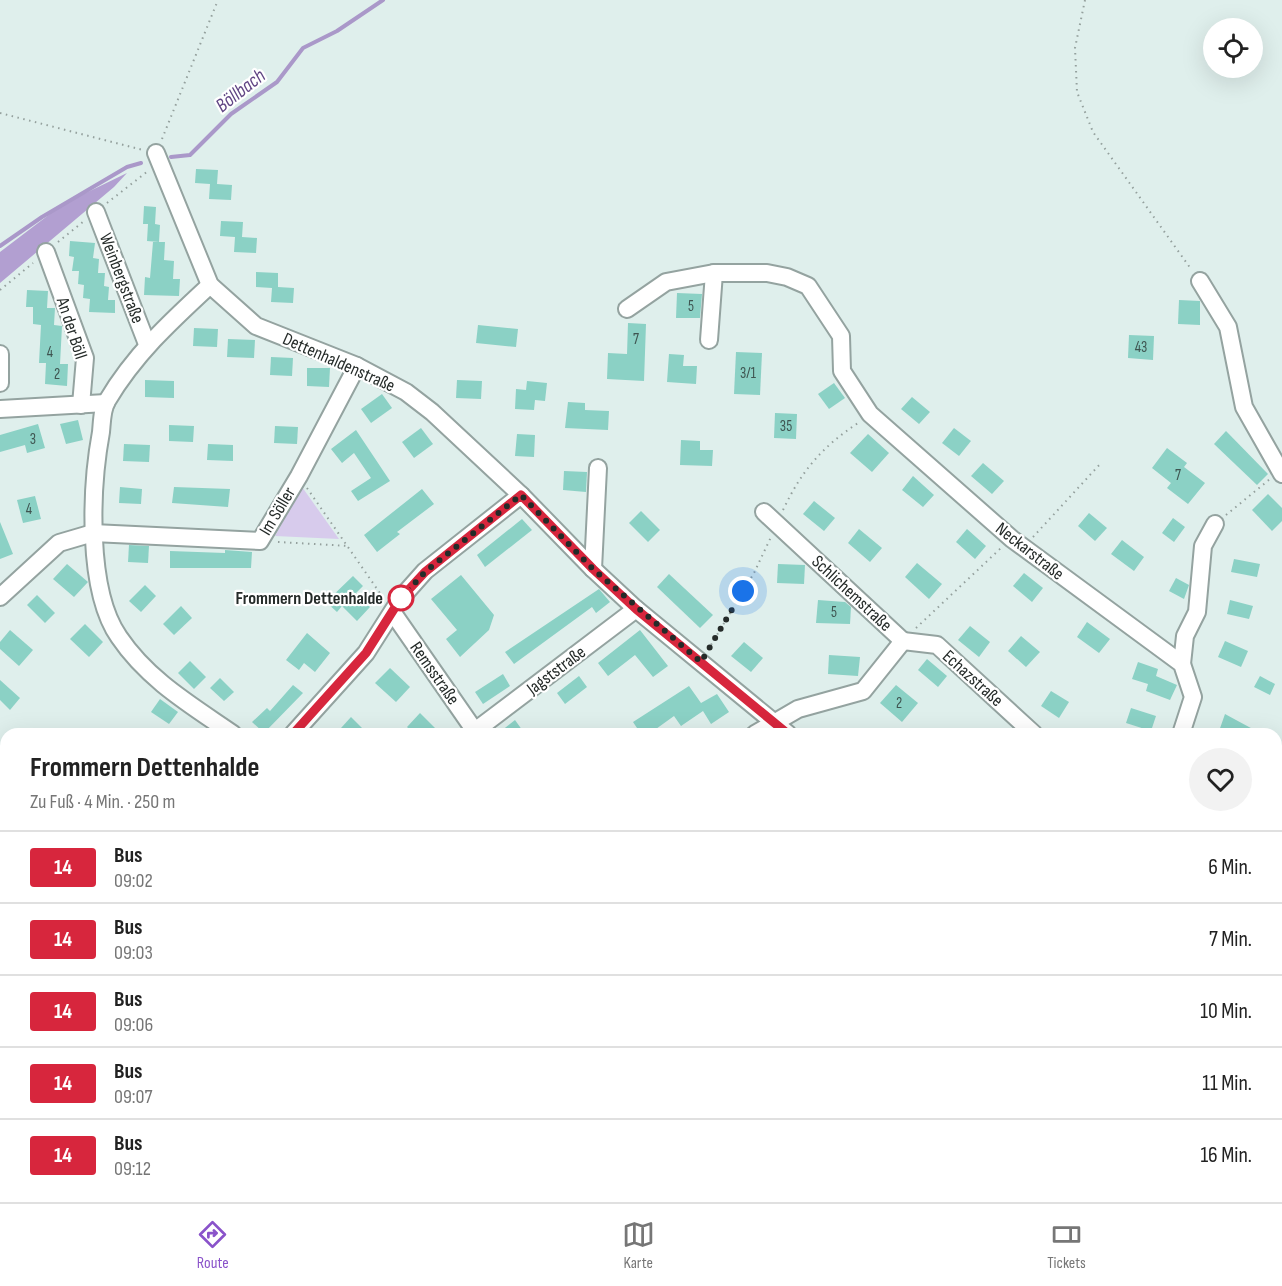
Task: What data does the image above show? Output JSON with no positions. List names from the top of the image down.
{
  "streets": {
    "street": [
      "Weinbergstraße",
      "An der Böll",
      "Dettenhaldenstraße",
      "Im Söller",
      "Neckarstraße",
      "Schlichemstraße",
      "Jagststraße",
      "Remsstraße",
      "Echazstraße"
    ]
  },
  "crossings": [
    ["Weinbergstraße", "Dettenhaldenstraße"],
    ["Weinbergstraße", "Im Söller"],
    ["Dettenhaldenstraße", "Im Söller"],
    ["Dettenhaldenstraße", "Schlichemstraße"],
    ["Dettenhaldenstraße", "Jagststraße"],
    ["Schlichemstraße", "Echazstraße"]
  ],
  "water": ["Böllbach"],
  "places": ["Frommern Dettenhalde"],
  "lines": ["bus line 14"],
  "house_numbers": [
    "5",
    "7",
    "43",
    "4",
    "3/1",
    "2",
    "35",
    "3",
    "7",
    "4",
    "5",
    "2"
  ],
  "page": {
    "heading": ["Frommern Dettenhalde", "Zu Fuß · 4 Min. · 250 m"],
    "list": [
      {
        "mark": "14",
        "name": "Bus",
        "note": "09:02",
        "value": "6 Min."
      },
      {
        "mark": "14",
        "name": "Bus",
        "note": "09:03",
        "value": "7 Min."
      },
      {
        "mark": "14",
        "name": "Bus",
        "note": "09:06",
        "value": "10 Min."
      },
      {
        "mark": "14",
        "name": "Bus",
        "note": "09:07",
        "value": "11 Min."
      },
      {
        "mark": "14",
        "name": "Bus",
        "note": "09:12",
        "value": "16 Min."
      }
    ],
    "tabs": ["Route", "Karte", "Tickets"]
  }
}
